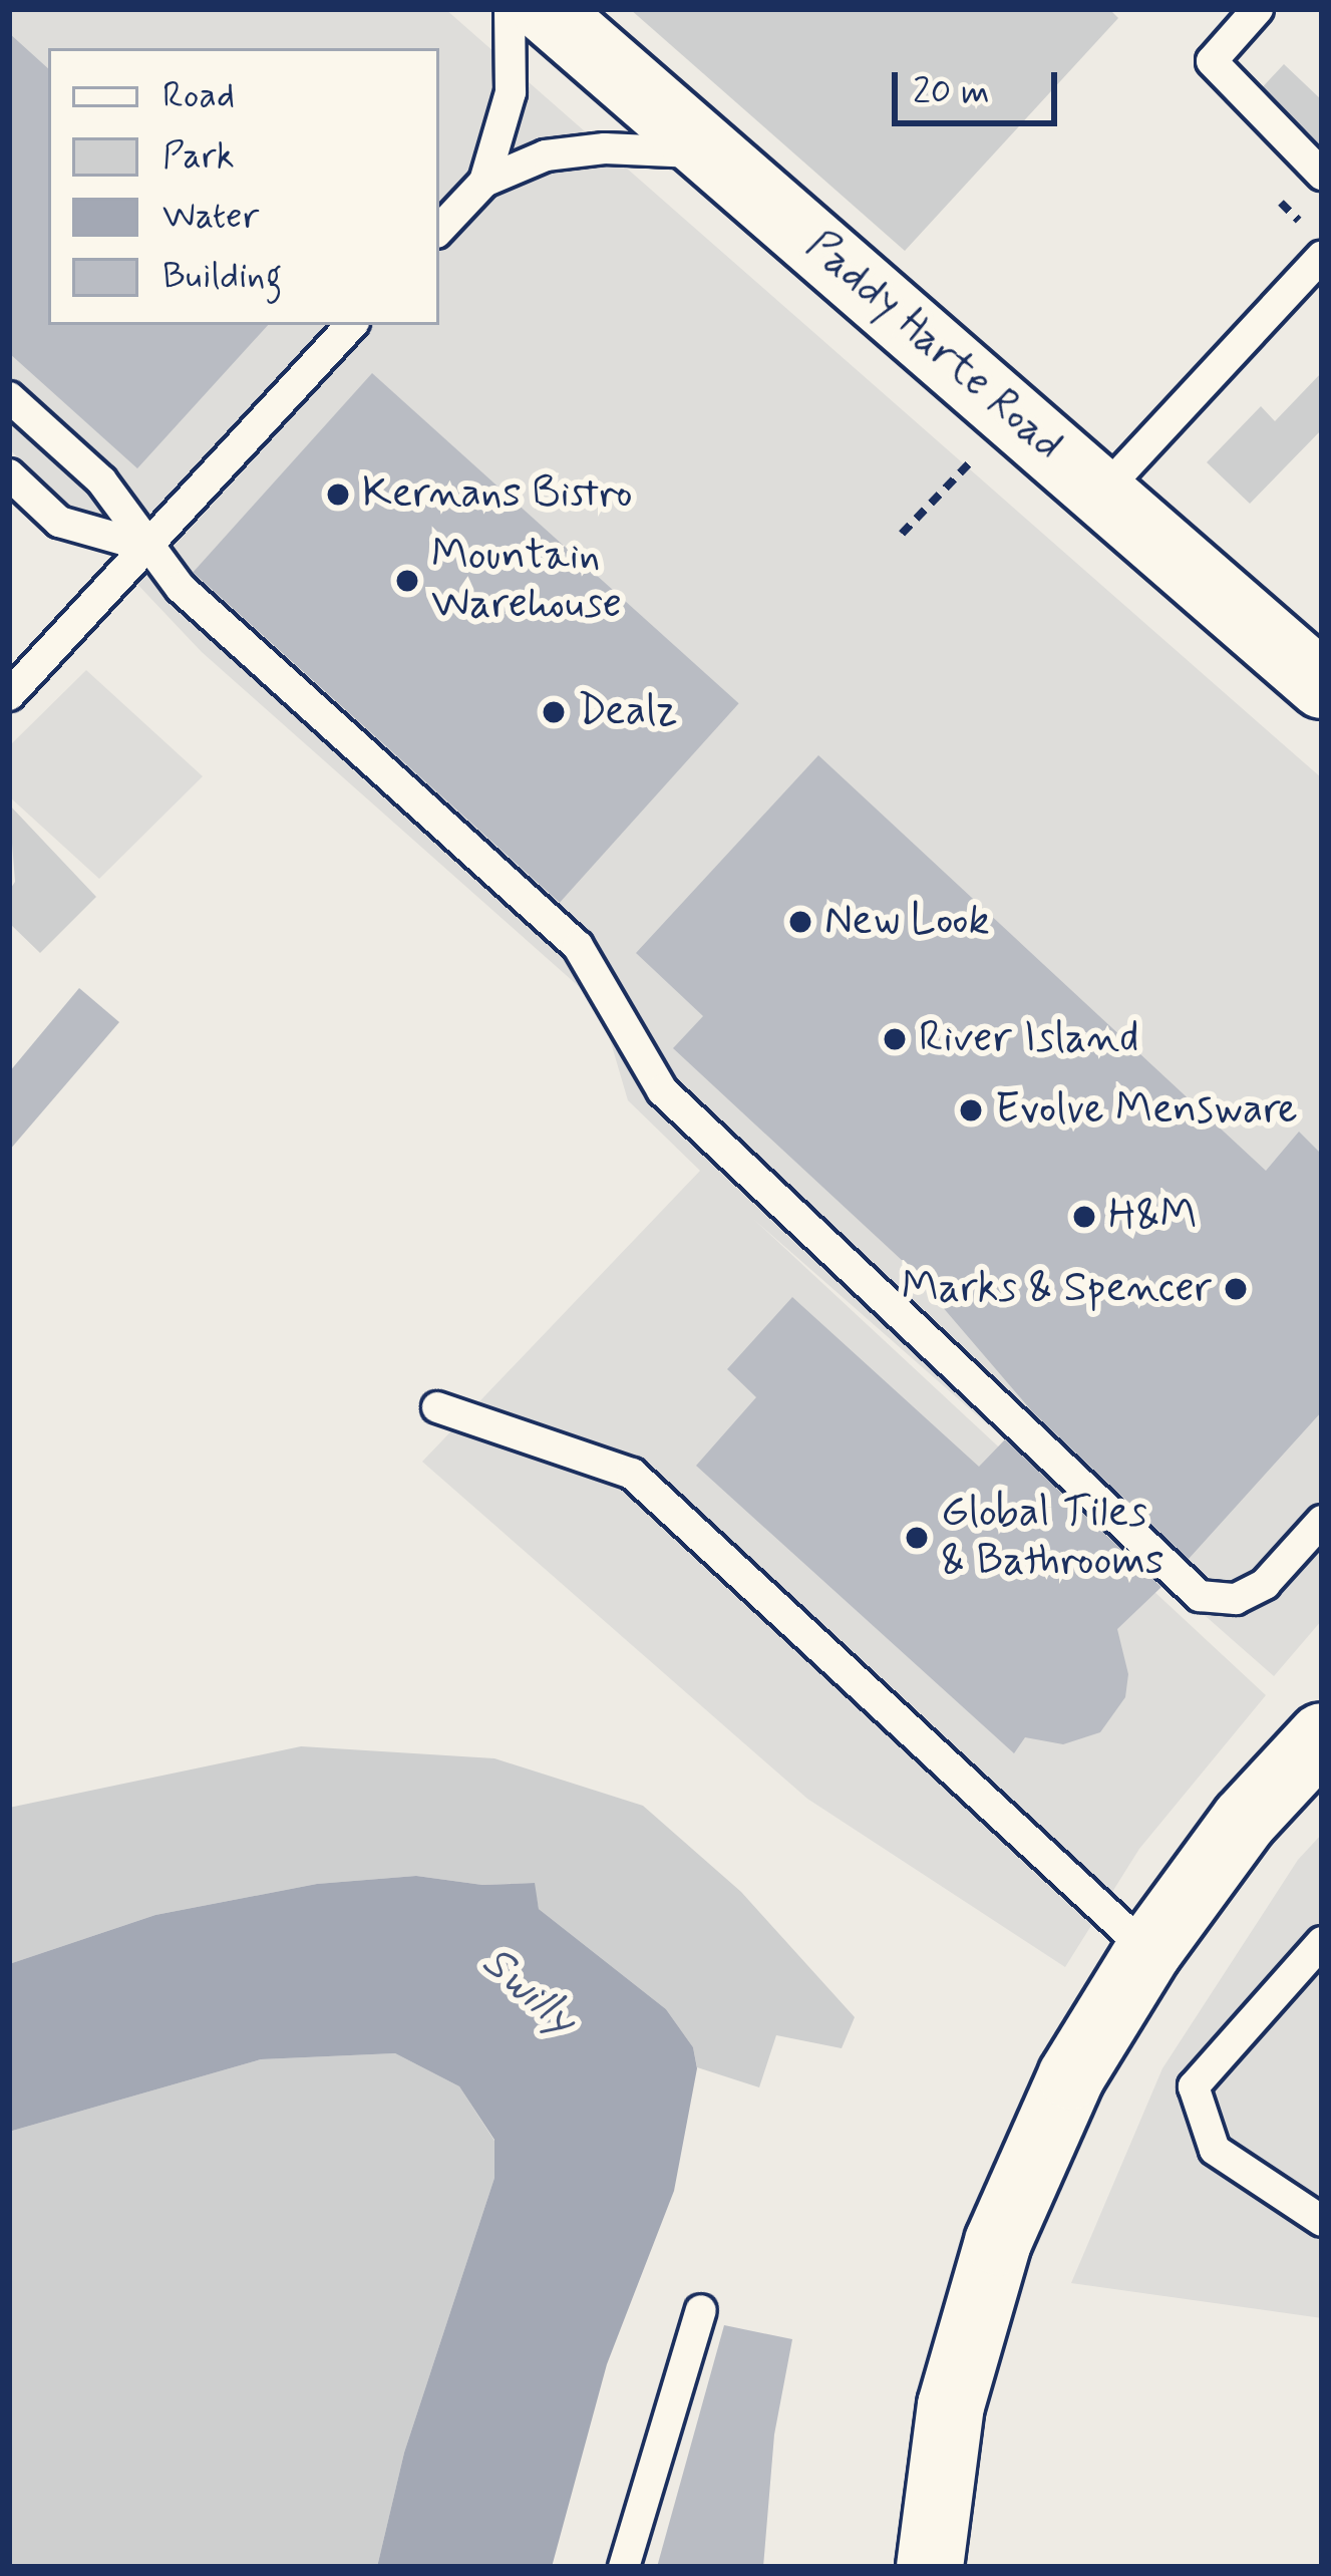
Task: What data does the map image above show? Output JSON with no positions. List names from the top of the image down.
{
  "streets": {
    "main road": ["Paddy Harte Road"]
  },
  "water": ["Swilly"],
  "places": [
    "Kernans Bistro",
    "Mountain Warehouse",
    "Dealz",
    "New Look",
    "River Island",
    "Evolve Mensware",
    "H&M",
    "Marks & Spencer",
    "Global Tiles & Bathrooms"
  ],
  "legend": [
    "Road",
    "Park",
    "Water",
    "Building"
  ],
  "scale_bar": "20 m"
}
